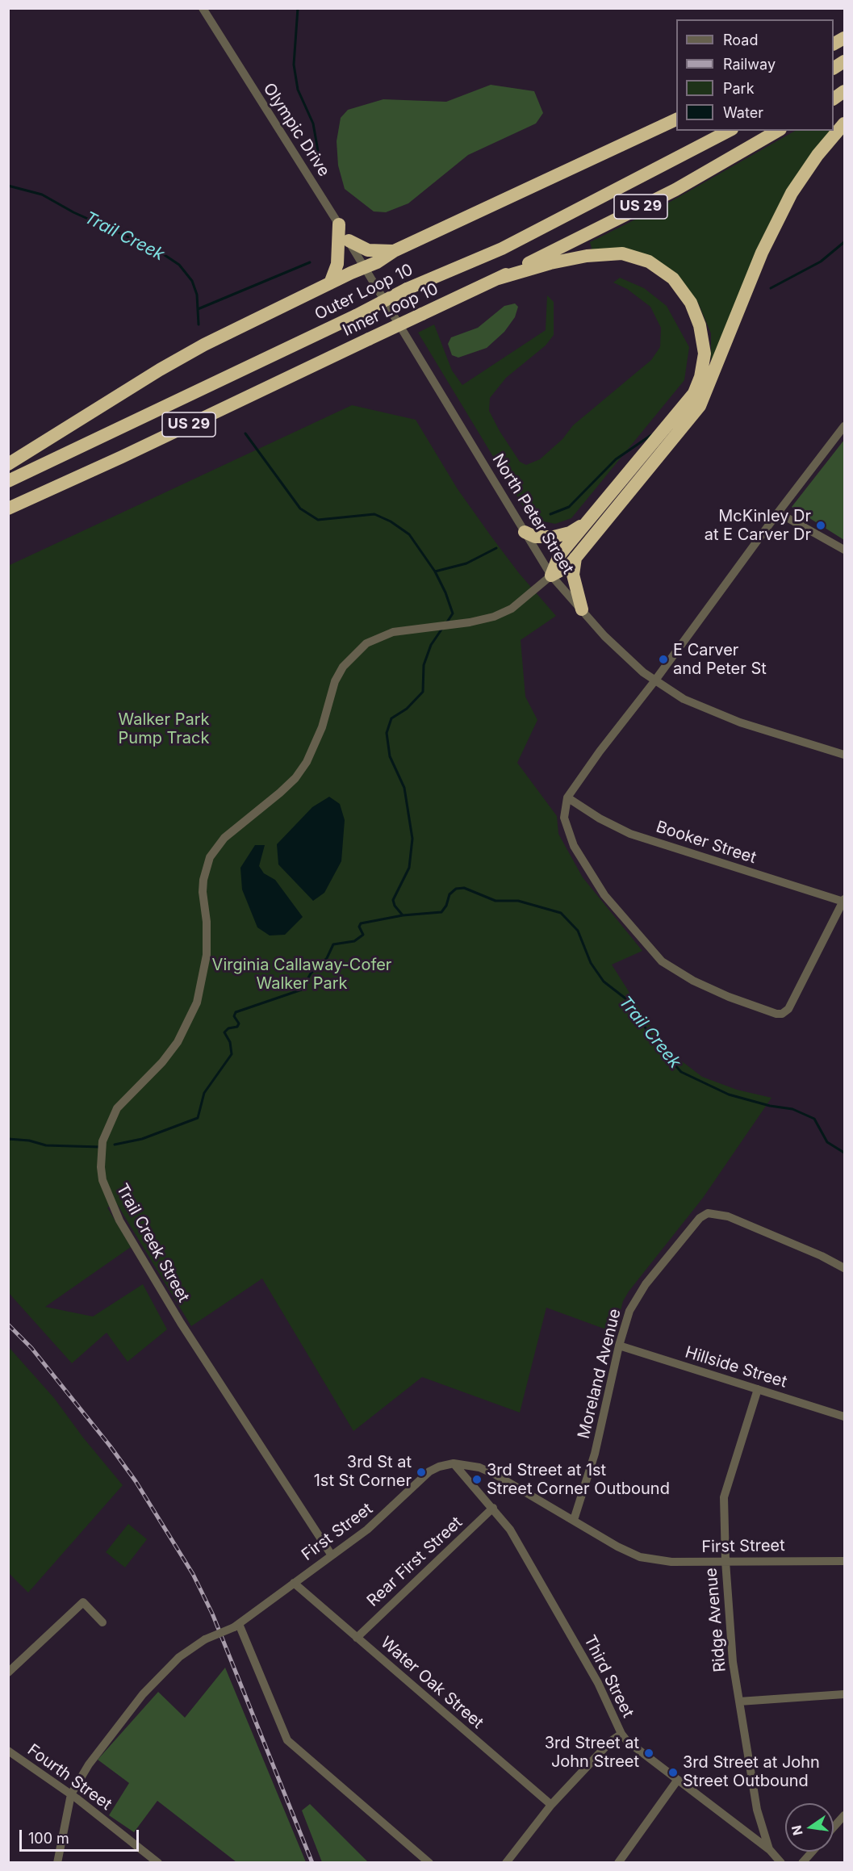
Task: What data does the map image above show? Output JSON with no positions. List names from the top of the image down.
{
  "streets": {
    "highway": ["US 29", "Outer Loop 10", "Inner Loop 10"],
    "street": [
      "Olympic Drive",
      "North Peter Street",
      "Booker Street",
      "Trail Creek Street",
      "Hillside Street",
      "Moreland Avenue",
      "First Street",
      "Rear First Street",
      "Ridge Avenue",
      "Third Street",
      "Water Oak Street",
      "Fourth Street"
    ]
  },
  "crossings": [
    ["Olympic Drive", "North Peter Street"],
    ["North Peter Street", "Trail Creek Street"],
    ["Trail Creek Street", "First Street"],
    ["Hillside Street", "Moreland Avenue"],
    ["Hillside Street", "Ridge Avenue"],
    ["Moreland Avenue", "First Street"],
    ["First Street", "Ridge Avenue"],
    ["First Street", "Third Street"],
    ["First Street", "Water Oak Street"],
    ["First Street", "Fourth Street"],
    ["Rear First Street", "Third Street"],
    ["Rear First Street", "Water Oak Street"],
    ["Ridge Avenue", "Third Street"]
  ],
  "water": ["Trail Creek"],
  "parks": ["Walker Park Pump Track", "Virginia Callaway-Cofer Walker Park"],
  "places": [
    "McKinley Dr at E Carver Dr",
    "E Carver and Peter St",
    "3rd St at 1st St Corner",
    "3rd Street at 1st Street Corner Outbound",
    "3rd Street at John Street",
    "3rd Street at John Street Outbound"
  ],
  "legend": [
    "Road",
    "Railway",
    "Park",
    "Water"
  ],
  "scale_bar": "100 m",
  "north": "left"
}
